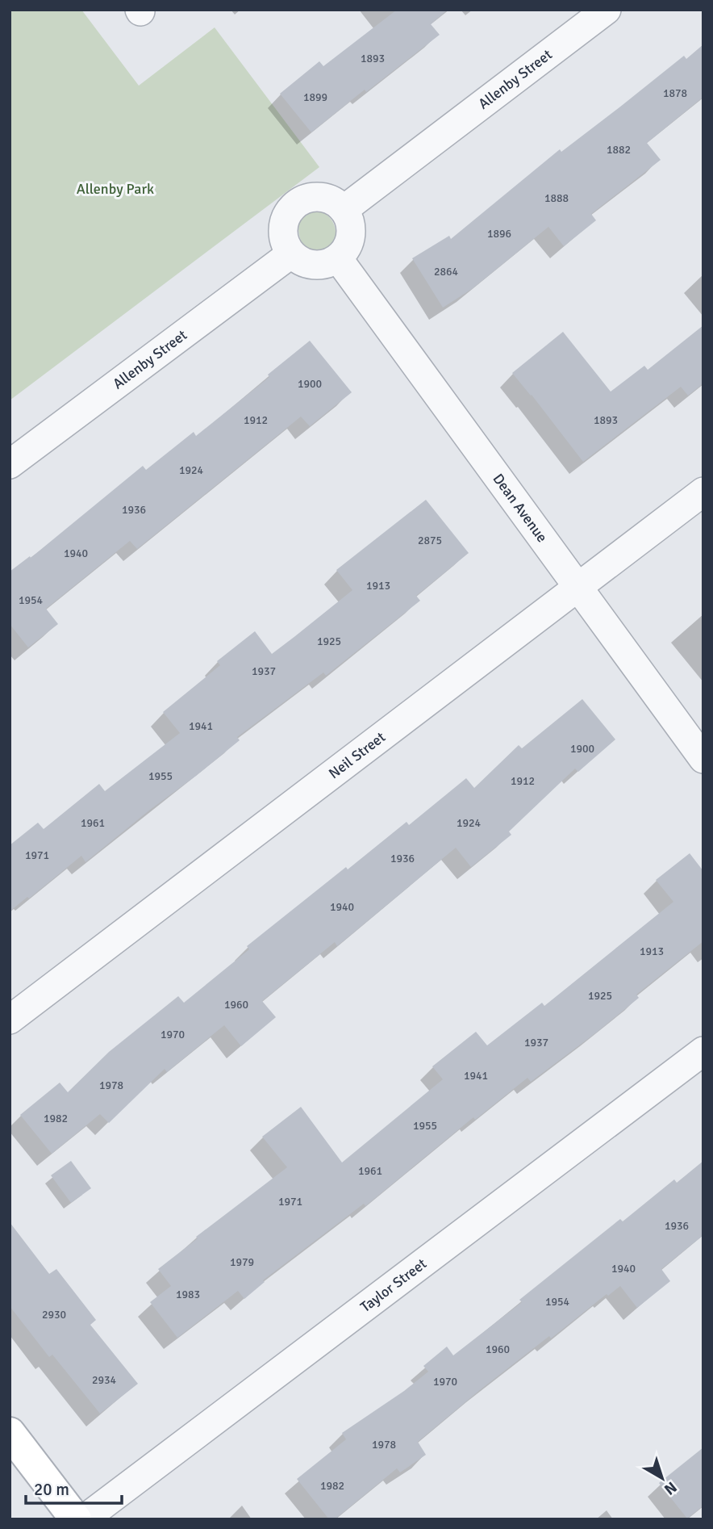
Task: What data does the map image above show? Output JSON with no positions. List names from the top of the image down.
{
  "streets": {
    "street": [
      "Allenby Street",
      "Dean Avenue",
      "Neil Street",
      "Taylor Street"
    ]
  },
  "crossings": [
    ["Allenby Street", "Dean Avenue"],
    ["Dean Avenue", "Neil Street"]
  ],
  "parks": ["Allenby Park"],
  "house_numbers": [
    "1893",
    "1878",
    "1899",
    "1882",
    "1888",
    "1896",
    "2864",
    "1900",
    "1912",
    "1893",
    "1924",
    "1936",
    "2875",
    "1940",
    "1913",
    "1954",
    "1925",
    "1937",
    "1941",
    "1900",
    "1955",
    "1912",
    "1961",
    "1924",
    "1971",
    "1936",
    "1940",
    "1913",
    "1925",
    "1960",
    "1970",
    "1937",
    "1941",
    "1978",
    "1982",
    "1955",
    "1961",
    "1971",
    "1936",
    "1979",
    "1940",
    "1983",
    "1954",
    "2930",
    "1960",
    "2934",
    "1970",
    "1978",
    "1982"
  ],
  "scale_bar": "20 m",
  "north": "bottom right"
}
